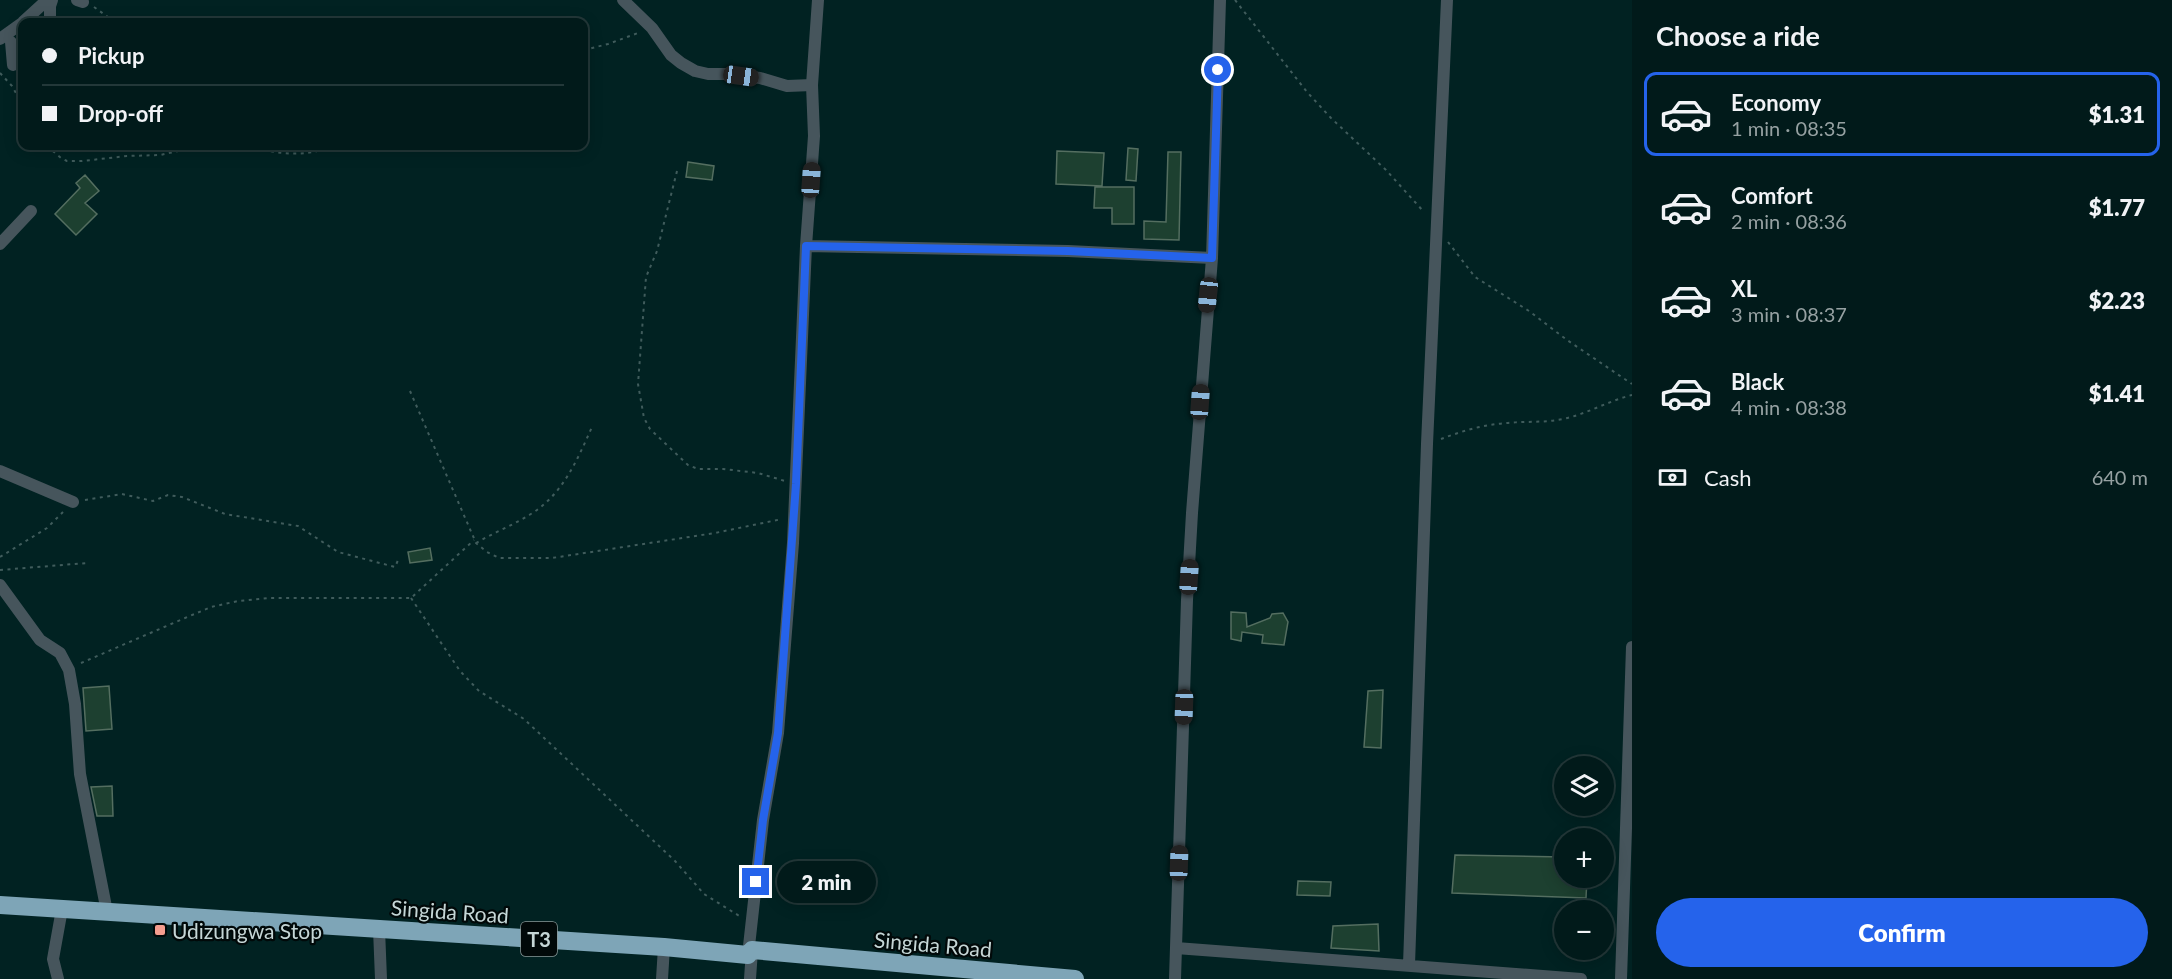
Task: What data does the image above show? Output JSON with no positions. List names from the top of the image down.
{
  "streets": {
    "highway": ["Singida Road", "T3"]
  },
  "places": {
    "transit": ["Udizungwa Stop"]
  },
  "page": {
    "heading": "Choose a ride",
    "banner": ["Pickup", "Drop-off"],
    "list": [
      {
        "name": "Economy",
        "note": "1 min · 08:35",
        "value": "$1.31"
      },
      {
        "name": "Comfort",
        "note": "2 min · 08:36",
        "value": "$1.77"
      },
      {
        "name": "XL",
        "note": "3 min · 08:37",
        "value": "$2.23"
      },
      {
        "name": "Black",
        "note": "4 min · 08:38",
        "value": "$1.41"
      }
    ],
    "pay": ["Cash", "640 m"],
    "map_buttons": ["+", "−"],
    "bubble": "2 min",
    "buttons": "Confirm"
  }
}
